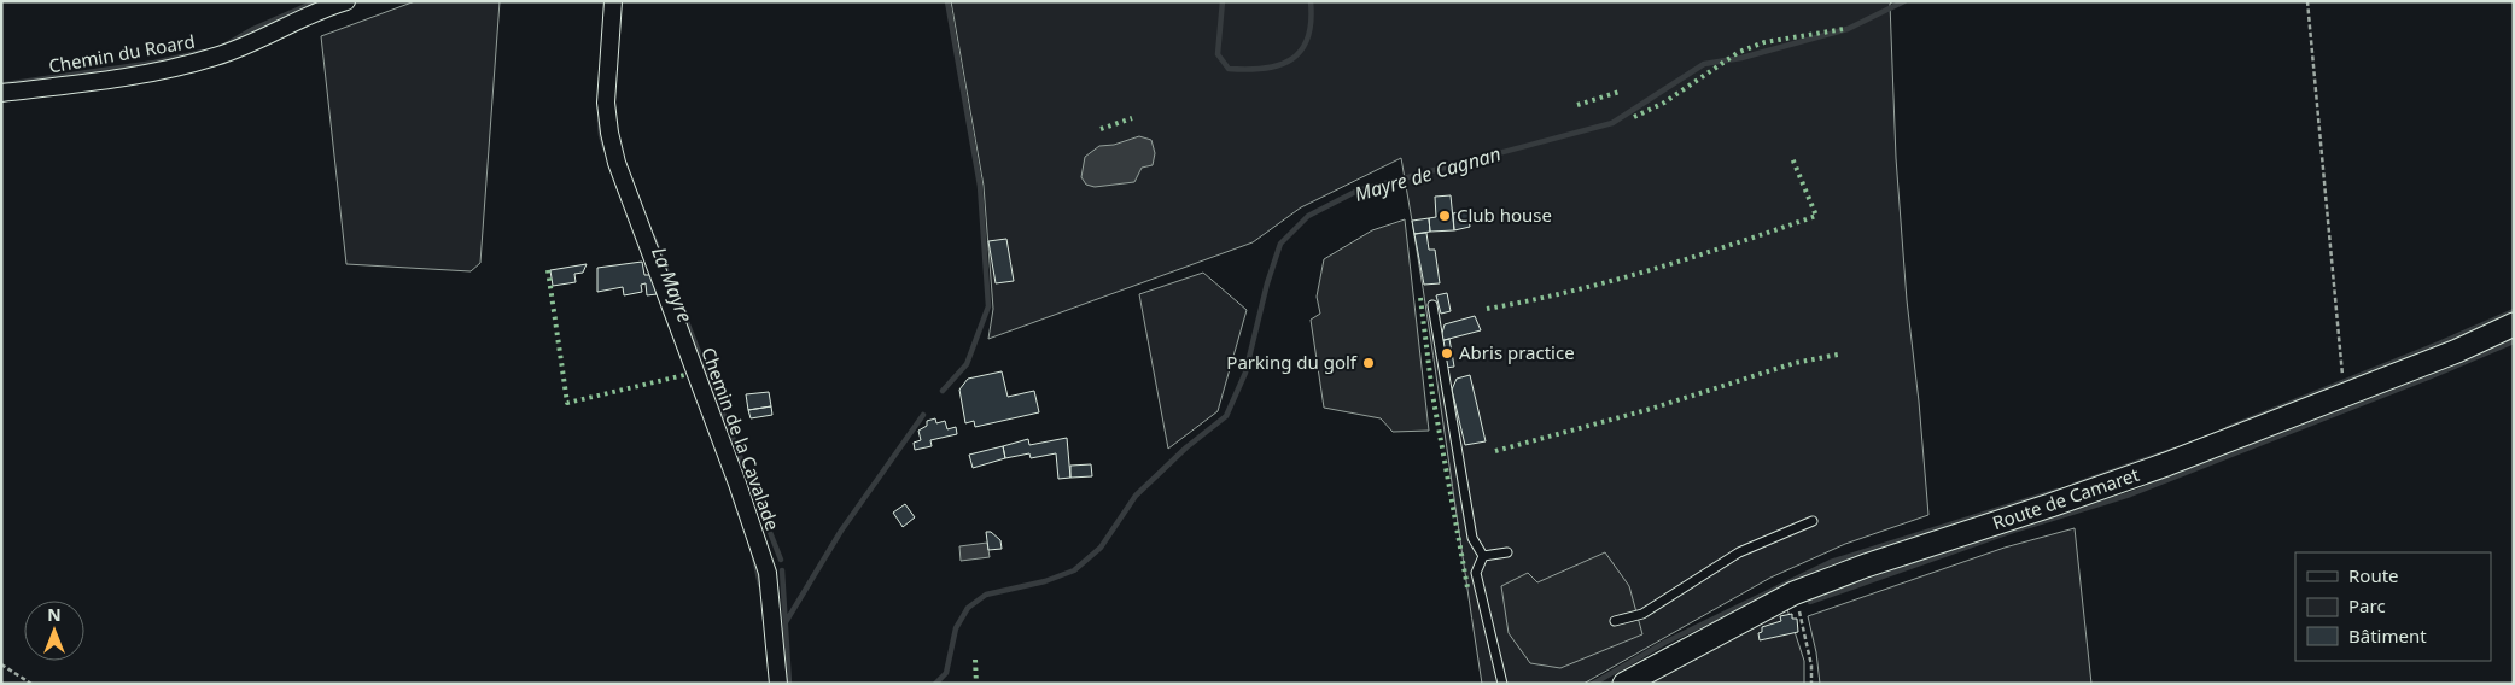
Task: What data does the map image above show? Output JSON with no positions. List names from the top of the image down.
{
  "streets": {
    "main road": ["Route de Camaret"],
    "street": ["Chemin du Roard", "Chemin de la Cavalade"]
  },
  "water": ["Mayre de Cagnan", "La Mayre"],
  "places": ["Club house", "Abris practice", "Parking du golf"],
  "legend": ["Route", "Parc", "Bâtiment"],
  "north": "top"
}
